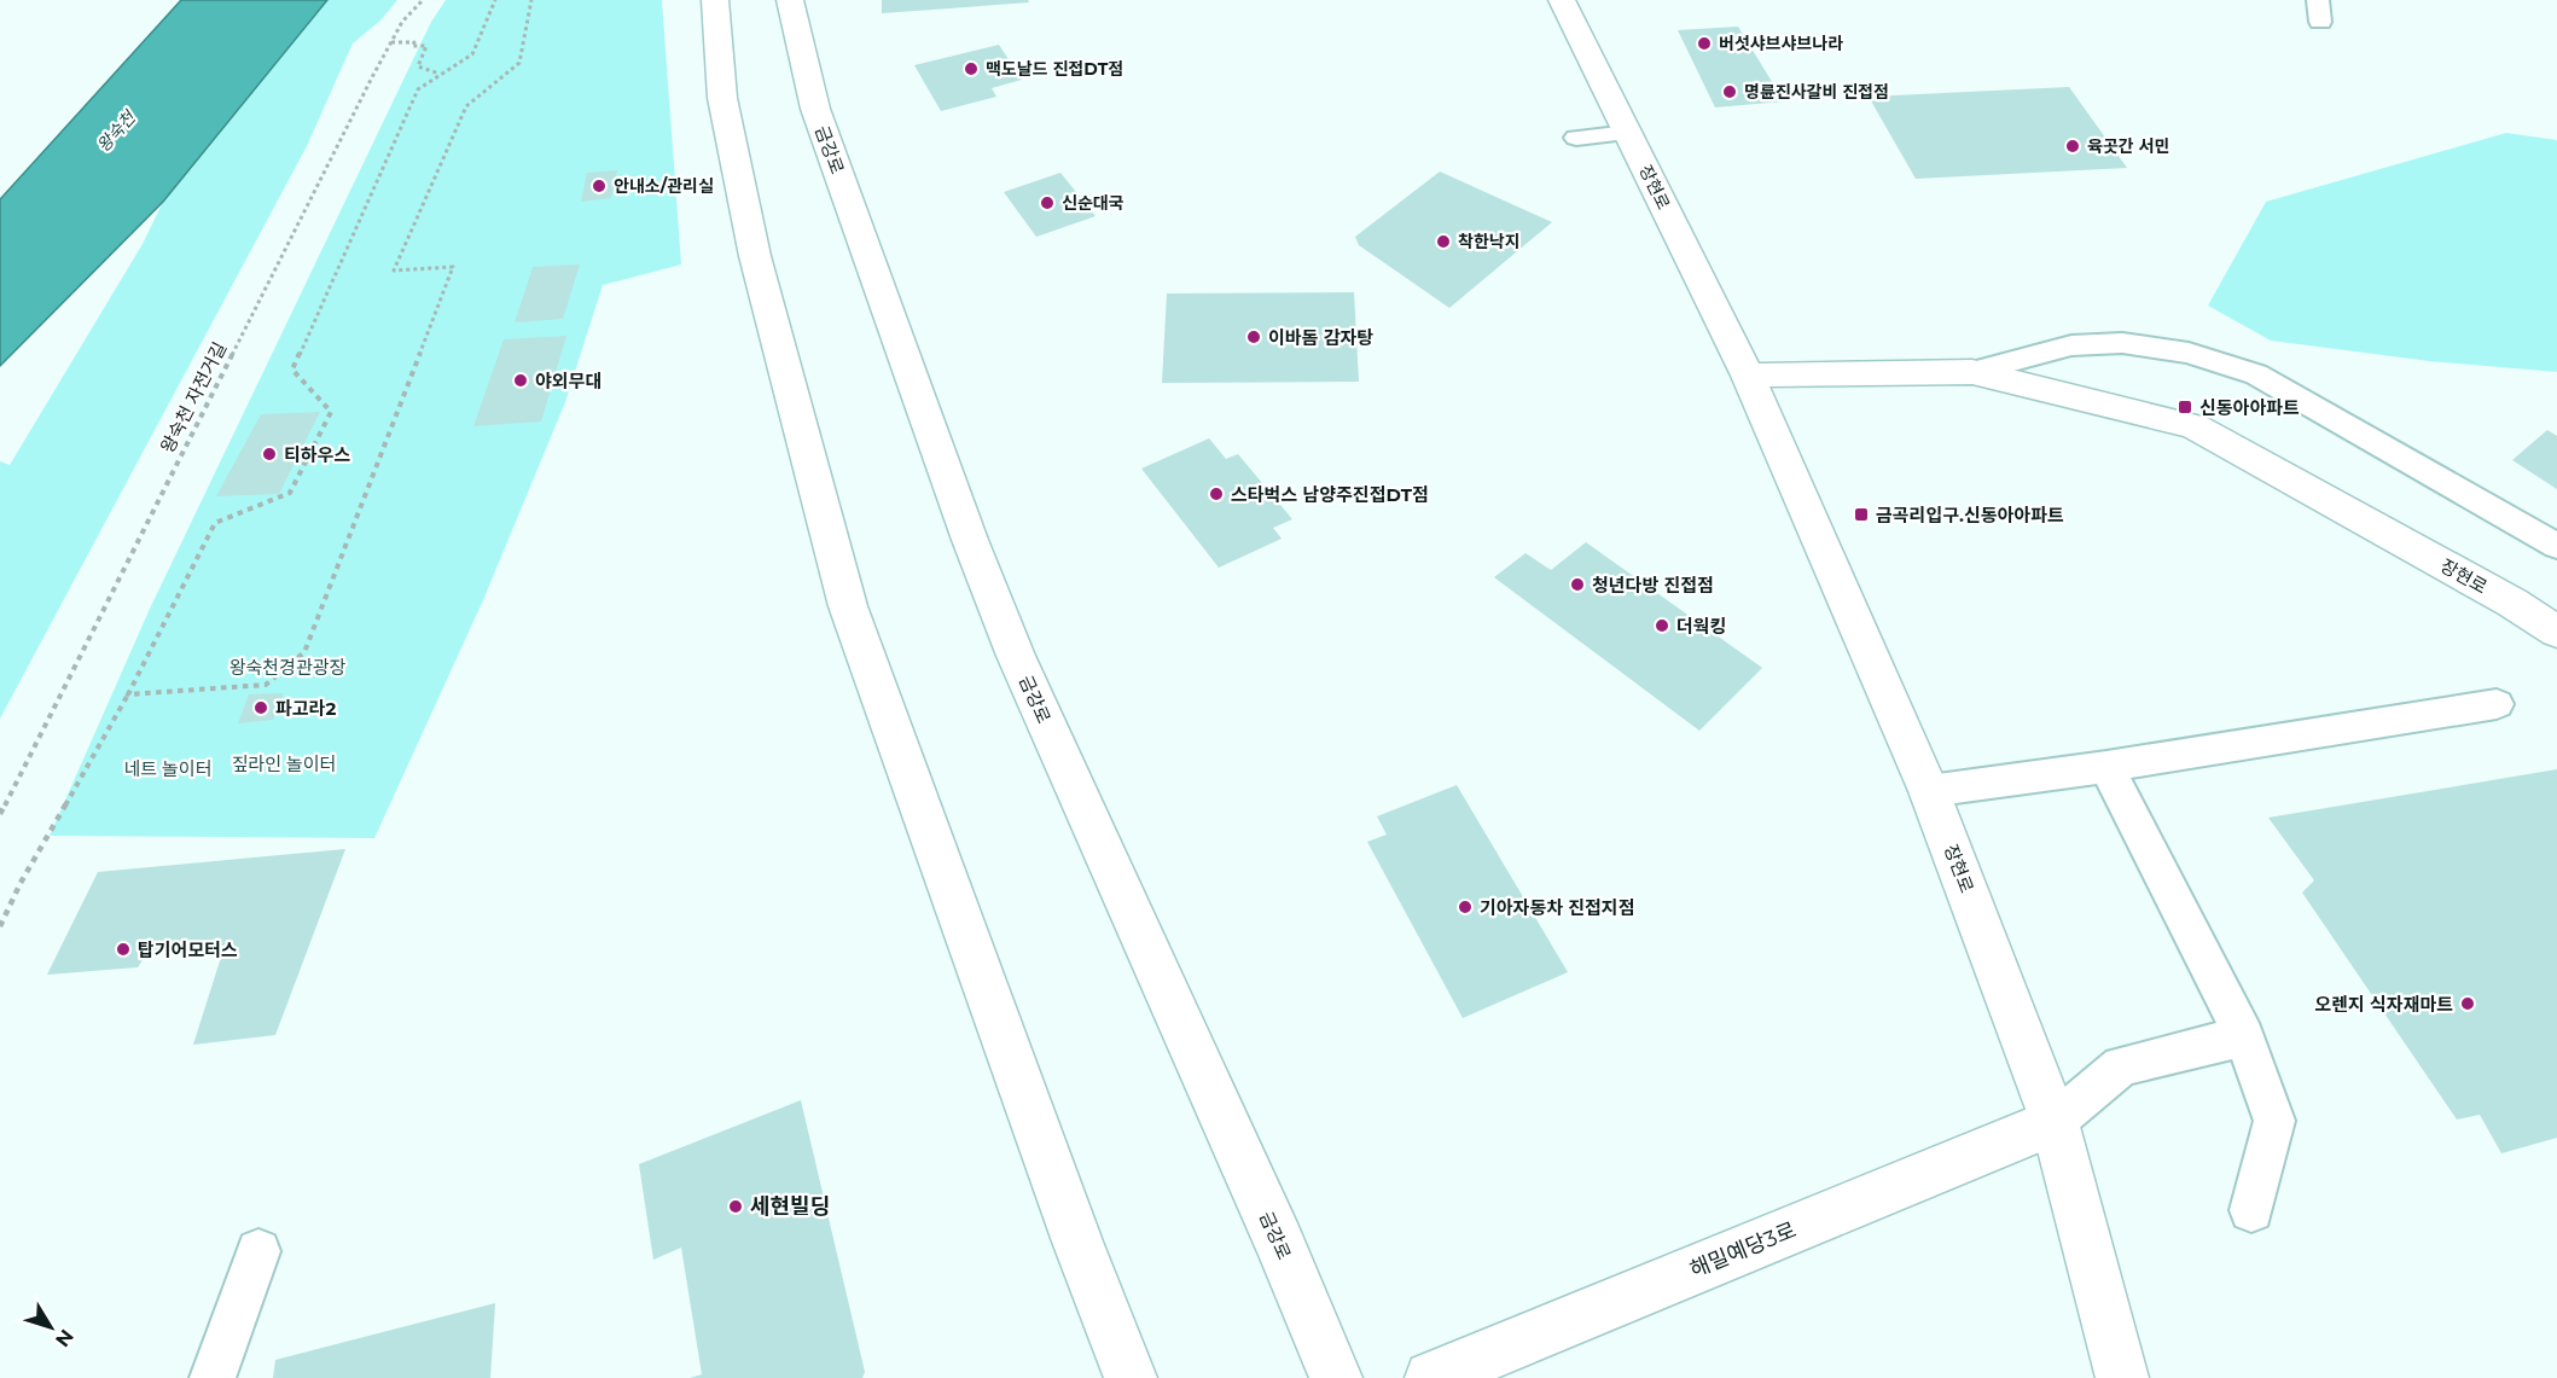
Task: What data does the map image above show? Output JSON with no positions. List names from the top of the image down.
{
  "streets": {
    "main road": ["금강로", "장현로", "해밀예당3로"],
    "path": ["왕숙천 자전거길"]
  },
  "crossings": [
    ["장현로", "해밀예당3로"]
  ],
  "water": ["왕숙천"],
  "parks": ["왕숙천경관광장", "짚라인 놀이터", "네트 놀이터"],
  "places": {
    "other": [
      "버섯샤브샤브나라",
      "맥도날드 진접DT점",
      "명륜진사갈비 진접점",
      "육곳간 서민",
      "안내소/관리실",
      "신순대국",
      "착한낙지",
      "이바돔 감자탕",
      "야외무대",
      "티하우스",
      "스타벅스 남양주진접DT점",
      "청년다방 진접점",
      "더웍킹",
      "파고라2",
      "기아자동차 진접지점",
      "탑기어모터스",
      "오렌지 식자재마트",
      "세현빌딩"
    ],
    "transit": ["신동아아파트", "금곡리입구.신동아아파트"]
  },
  "north": "bottom right"
}
